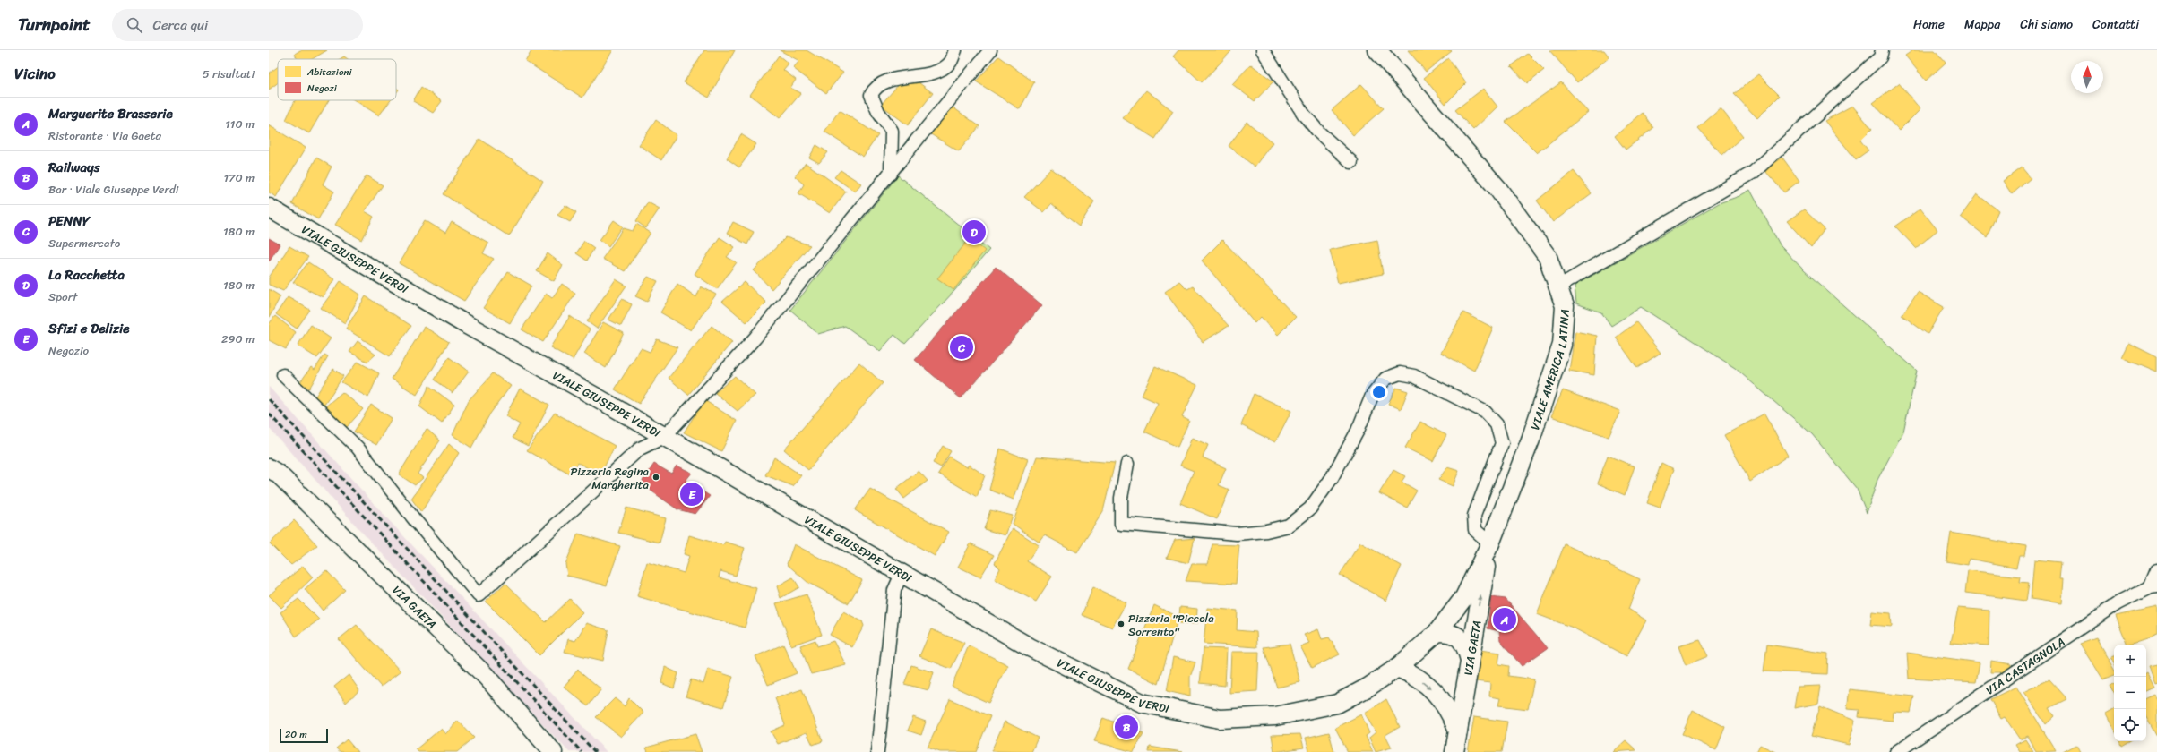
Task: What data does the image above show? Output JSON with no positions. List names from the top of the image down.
{
  "streets": {
    "main road": ["VIALE GIUSEPPE VERDI", "VIALE AMERICA LATINA", "VIA GAETA"],
    "street": ["VIA CASTAGNOLA"]
  },
  "crossings": [
    ["VIALE GIUSEPPE VERDI", "VIALE AMERICA LATINA"],
    ["VIALE AMERICA LATINA", "VIA GAETA"]
  ],
  "places": ["Pizzeria Regina Margherita", "Pizzeria \"Piccola Sorrento\""],
  "legend": ["Abitazioni", "Negozi"],
  "scale_bar": "20 m",
  "north": "top",
  "page": {
    "header": "Turnpoint",
    "search": "Cerca qui",
    "nav": [
      "Home",
      "Mappa",
      "Chi siamo",
      "Contatti"
    ],
    "heading": ["Vicino", "5 risultati"],
    "list": [
      {
        "mark": "A",
        "name": "Marguerite Brasserie",
        "note": "Ristorante · Via Gaeta",
        "value": "110 m"
      },
      {
        "mark": "B",
        "name": "Railways",
        "note": "Bar · Viale Giuseppe Verdi",
        "value": "170 m"
      },
      {
        "mark": "C",
        "name": "PENNY",
        "note": "Supermercato",
        "value": "180 m"
      },
      {
        "mark": "D",
        "name": "La Racchetta",
        "note": "Sport",
        "value": "180 m"
      },
      {
        "mark": "E",
        "name": "Sfizi e Delizie",
        "note": "Negozio",
        "value": "290 m"
      }
    ],
    "pins": [
      "D",
      "C",
      "E",
      "A",
      "B"
    ],
    "map_buttons": ["+", "−"],
    "scale": "20 m"
  }
}
